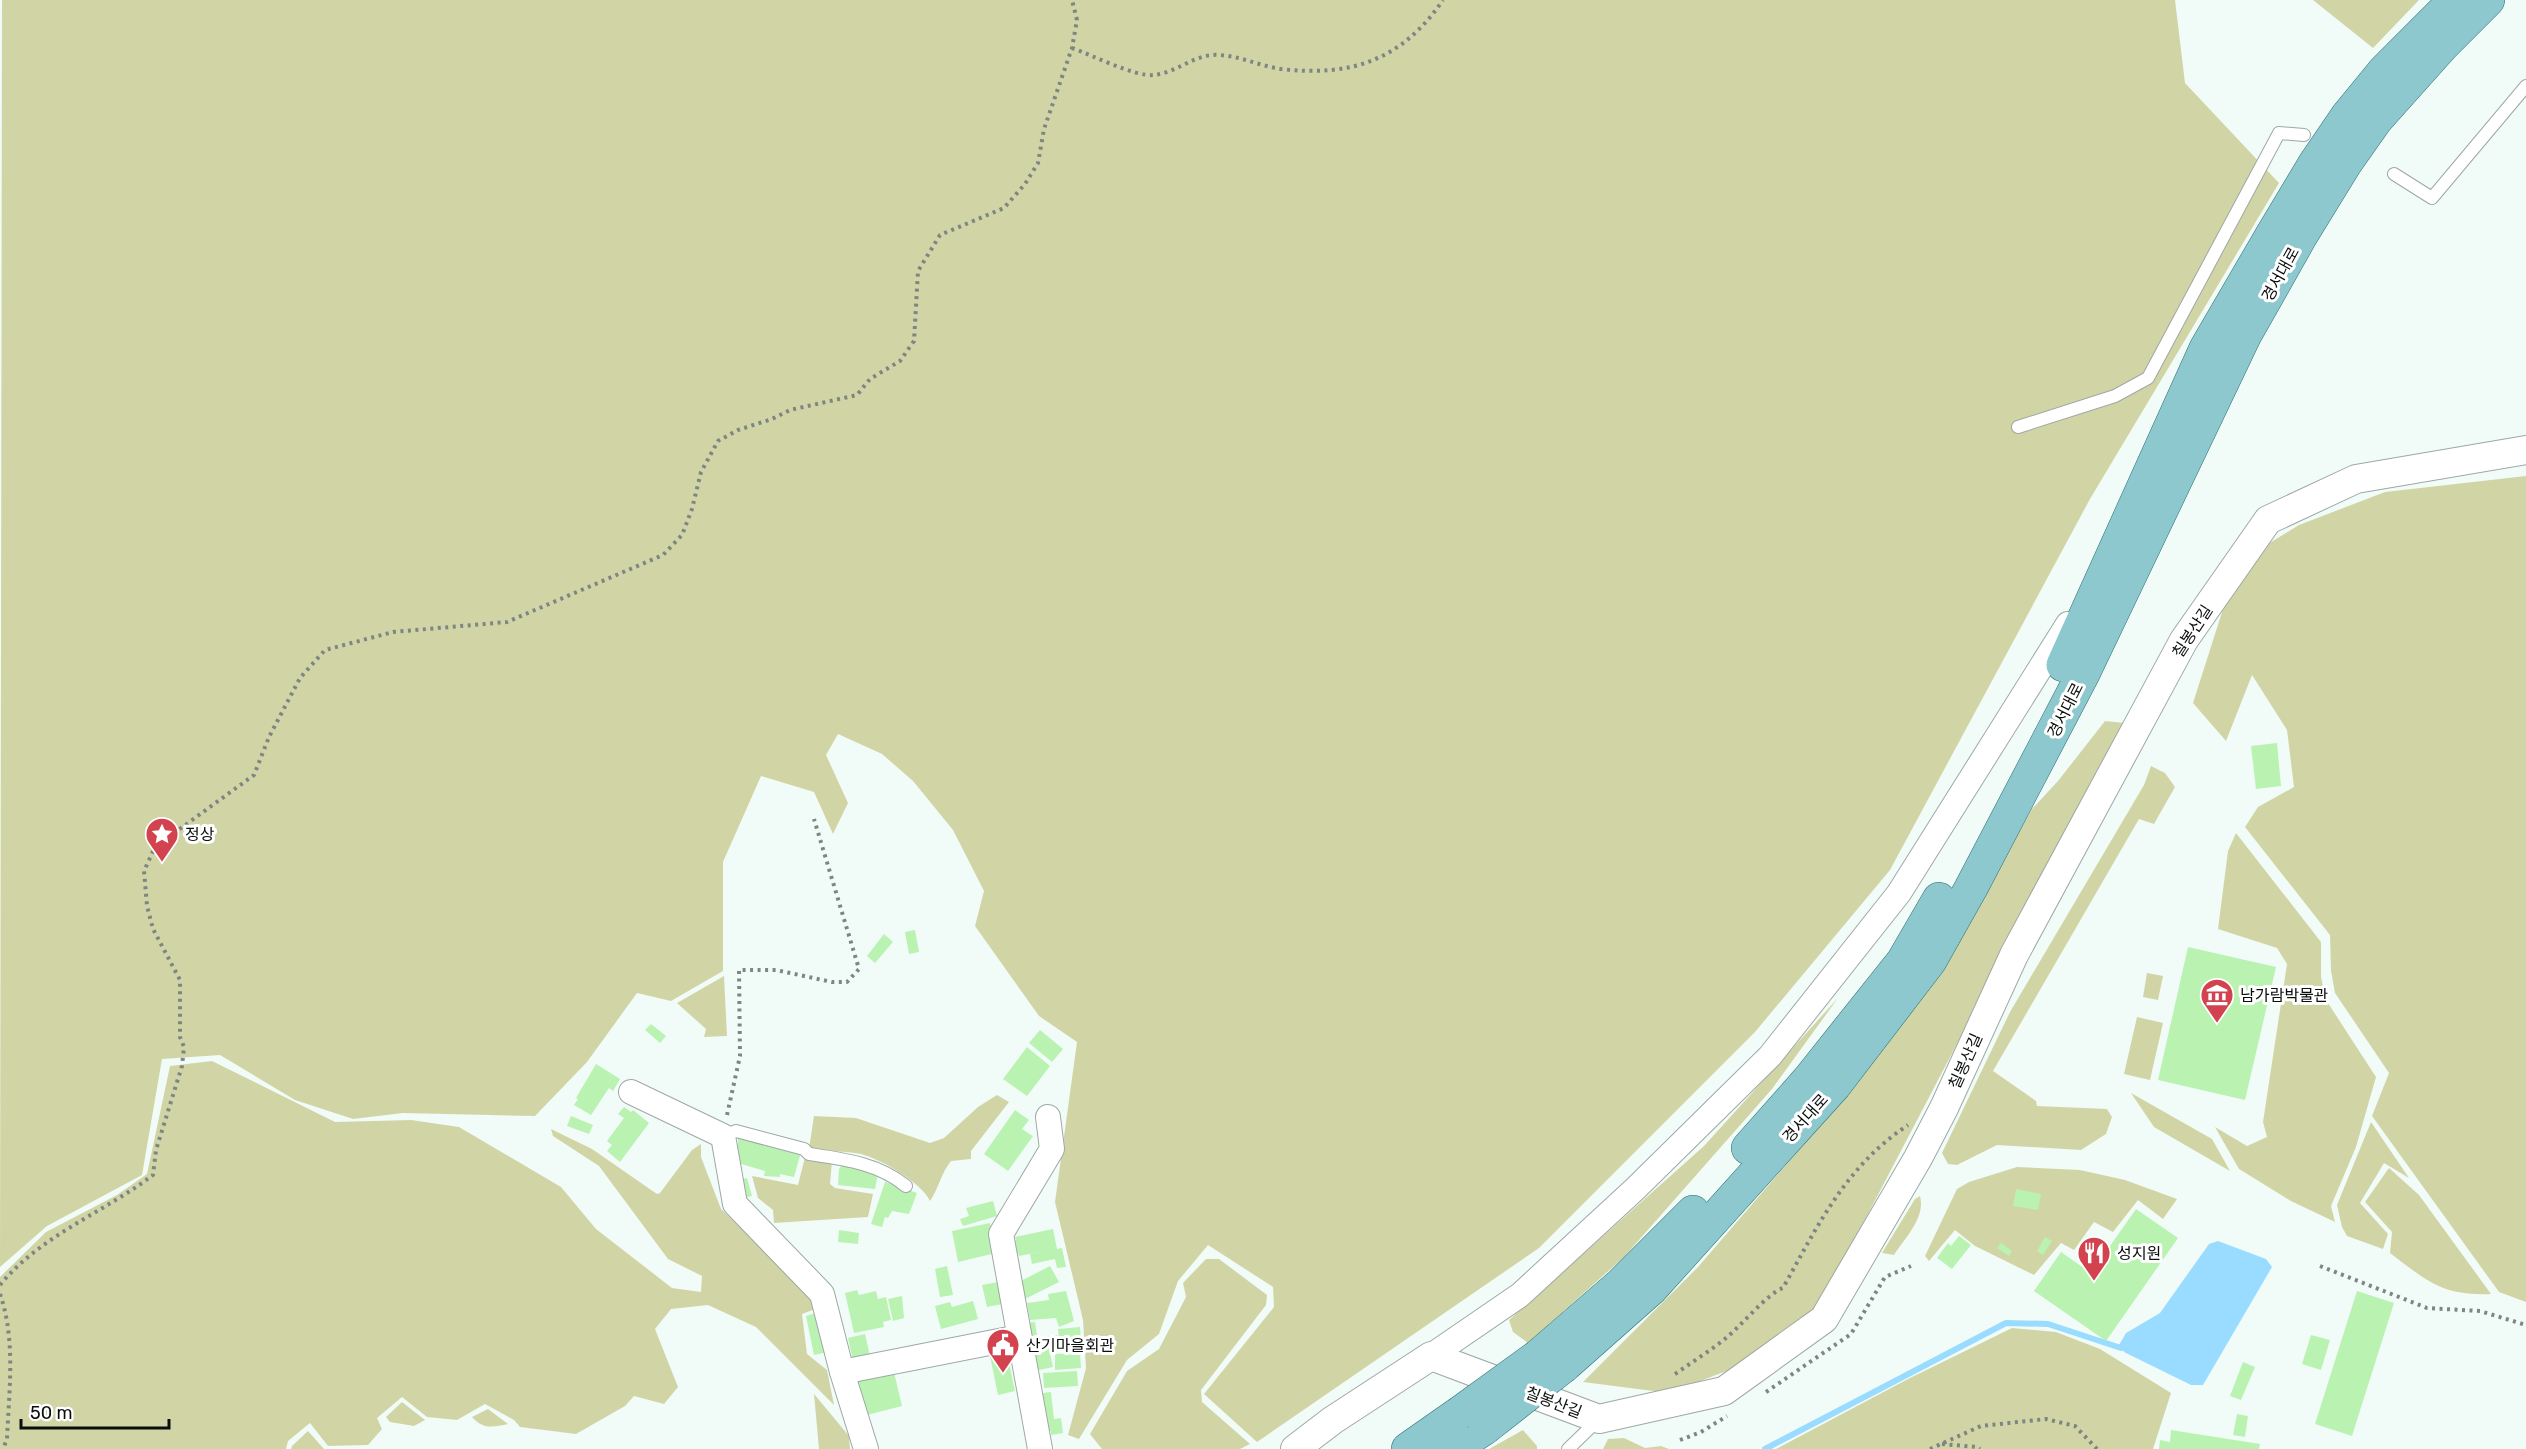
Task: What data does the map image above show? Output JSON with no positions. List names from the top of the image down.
{
  "streets": {
    "main road": ["경서대로"],
    "street": ["칠봉산길"]
  },
  "places": {
    "place": ["정상"],
    "museum": ["남가람박물관"],
    "restaurant": ["성지원"],
    "public building": ["산기마을회관"]
  },
  "scale_bar": "50 m"
}
